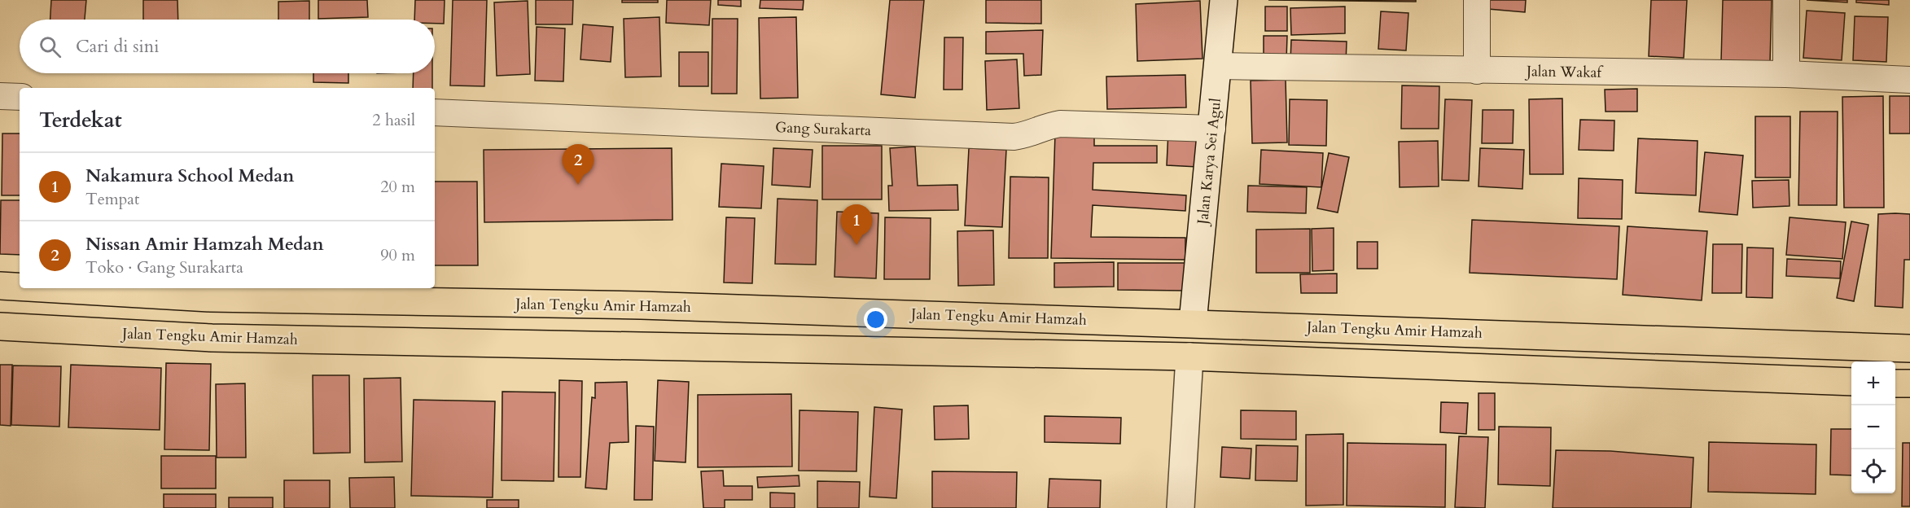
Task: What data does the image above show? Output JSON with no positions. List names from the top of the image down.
{
  "streets": {
    "main road": ["Jalan Karya Sei Agul", "Jalan Tengku Amir Hamzah"],
    "street": ["Jalan Wakaf", "Gang Surakarta"]
  },
  "crossings": [
    ["Jalan Wakaf", "Jalan Karya Sei Agul"],
    ["Gang Surakarta", "Jalan Karya Sei Agul"],
    ["Jalan Karya Sei Agul", "Jalan Tengku Amir Hamzah"]
  ],
  "page": {
    "search": "Cari di sini",
    "heading": ["Terdekat", "2 hasil"],
    "pins": ["2", "1"],
    "list": [
      {
        "mark": "1",
        "name": "Nakamura School Medan",
        "note": "Tempat",
        "value": "20 m"
      },
      {
        "mark": "2",
        "name": "Nissan Amir Hamzah Medan",
        "note": "Toko · Gang Surakarta",
        "value": "90 m"
      }
    ],
    "map_buttons": ["+", "−"]
  }
}
